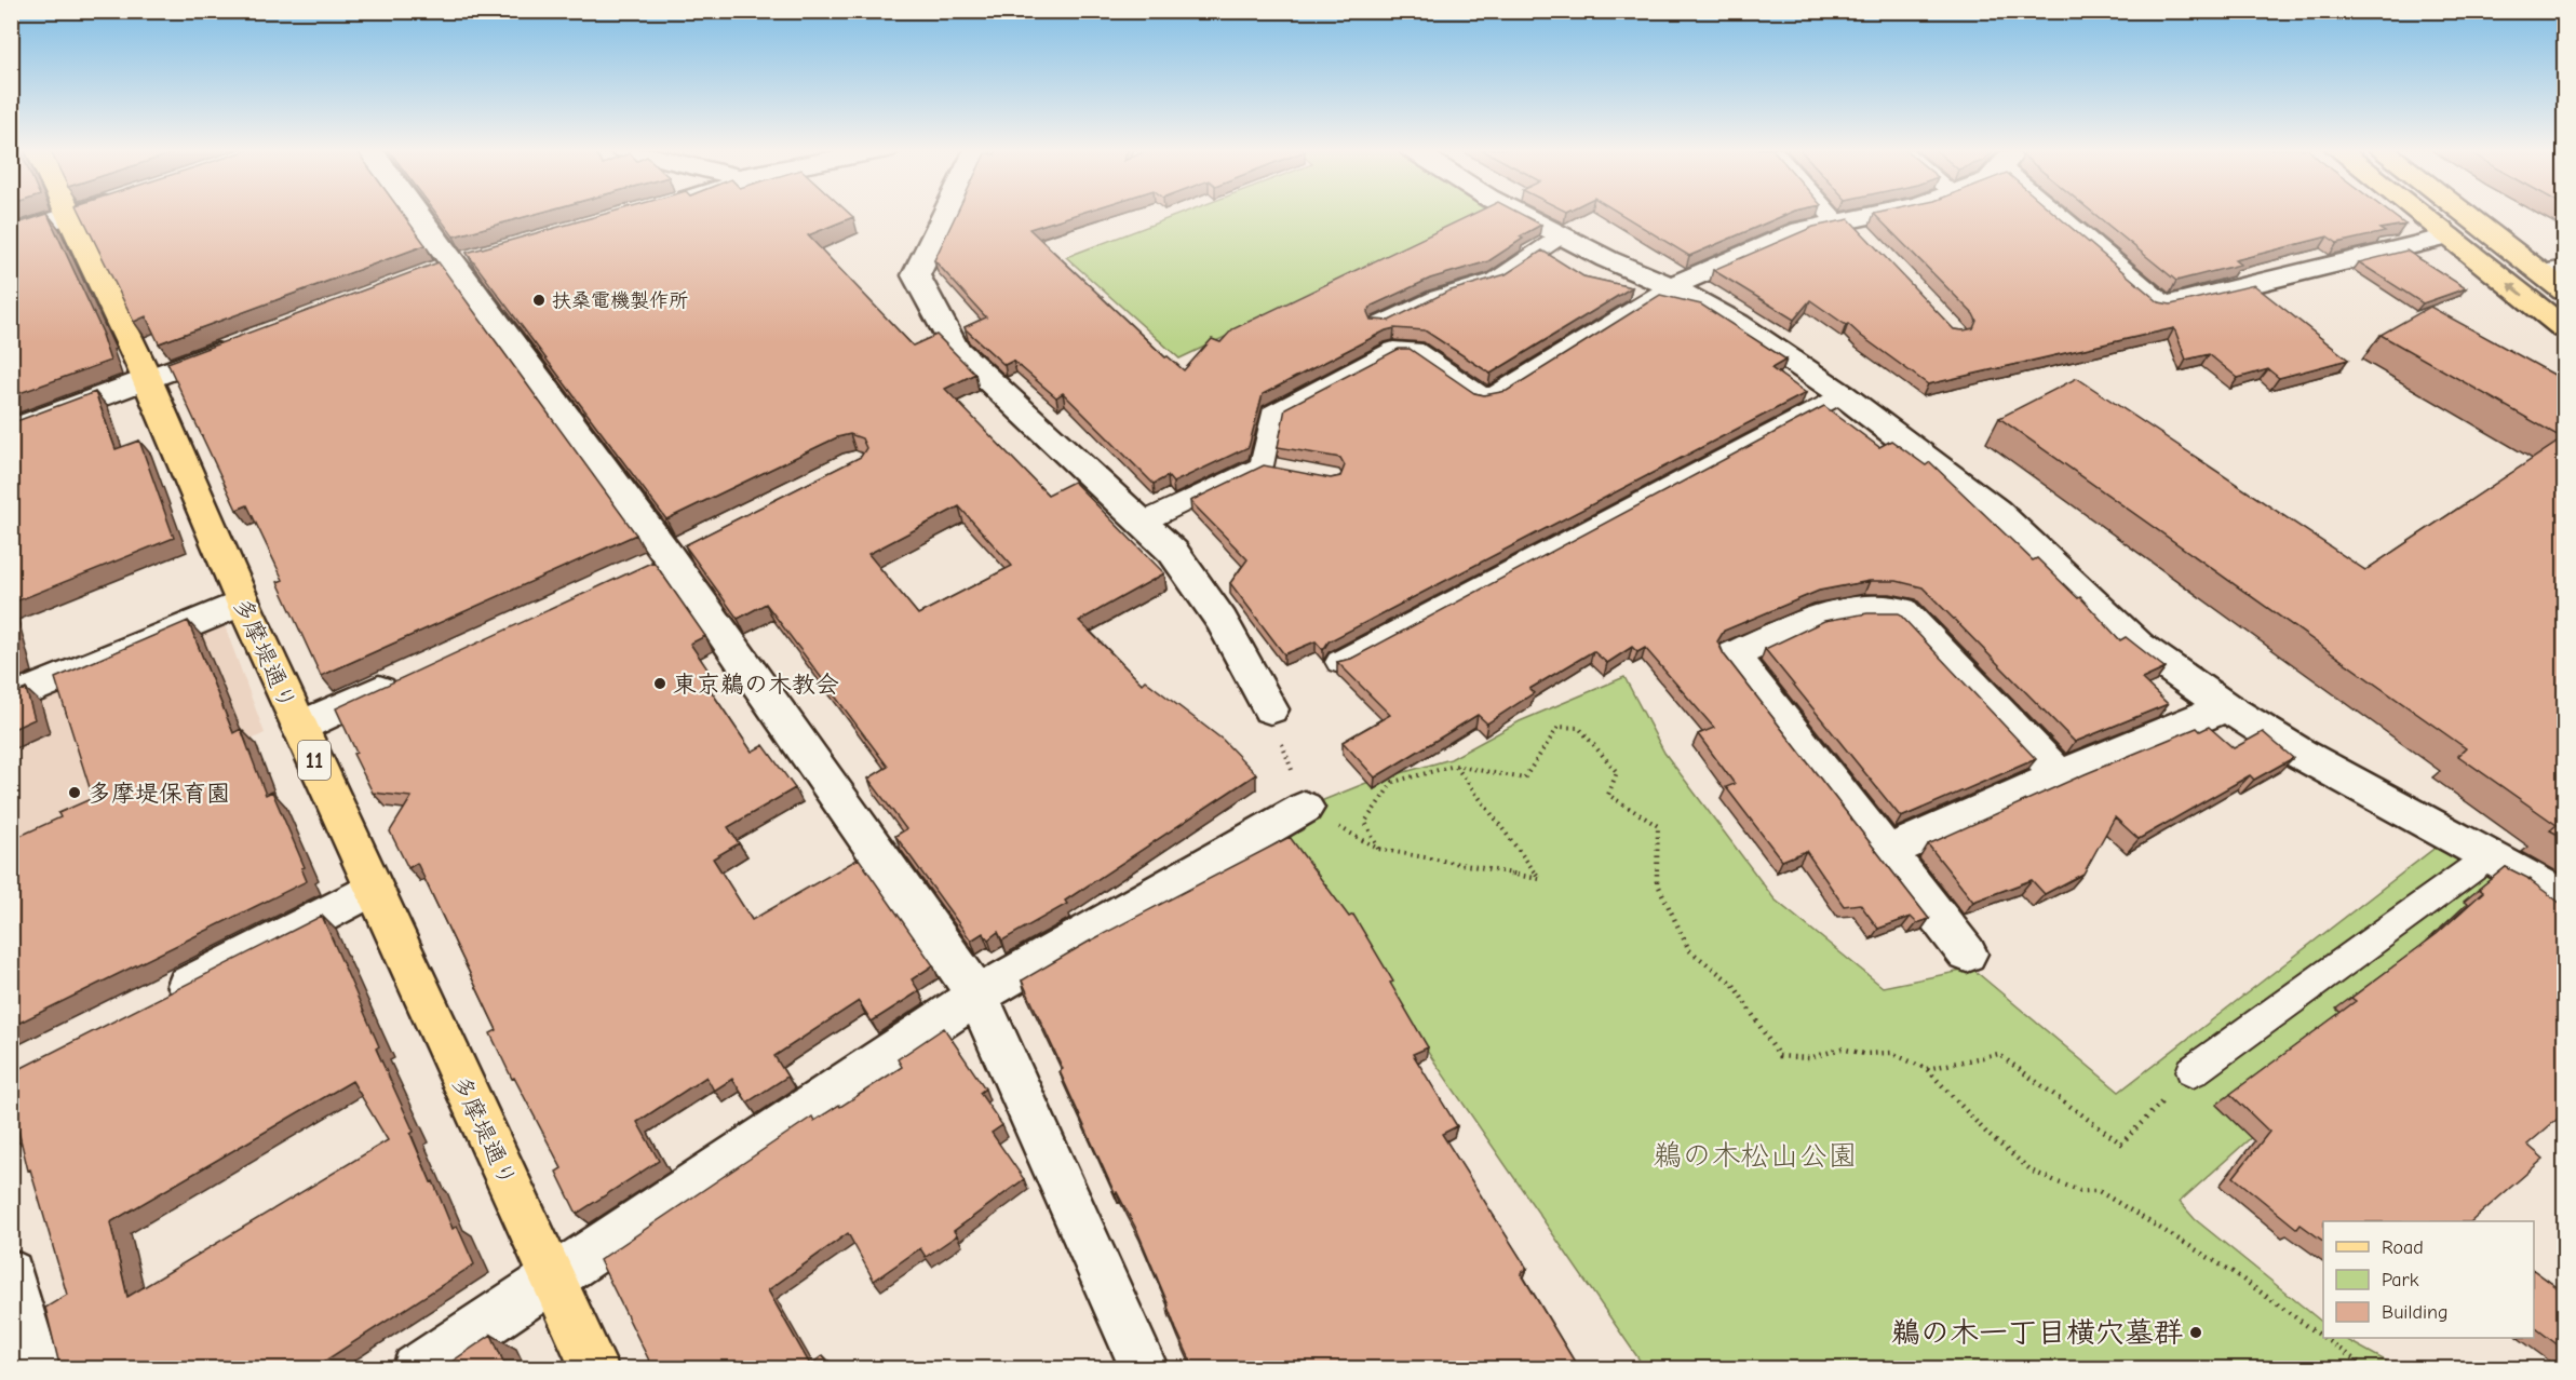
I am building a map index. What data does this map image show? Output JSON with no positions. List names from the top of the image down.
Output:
{
  "streets": {
    "main road": ["多摩堤通り", "11"]
  },
  "parks": ["鵜の木松山公園"],
  "places": [
    "扶桑電機製作所",
    "東京鵜の木教会",
    "多摩堤保育園",
    "鵜の木一丁目横穴墓群"
  ],
  "legend": ["Road", "Park", "Building"]
}
